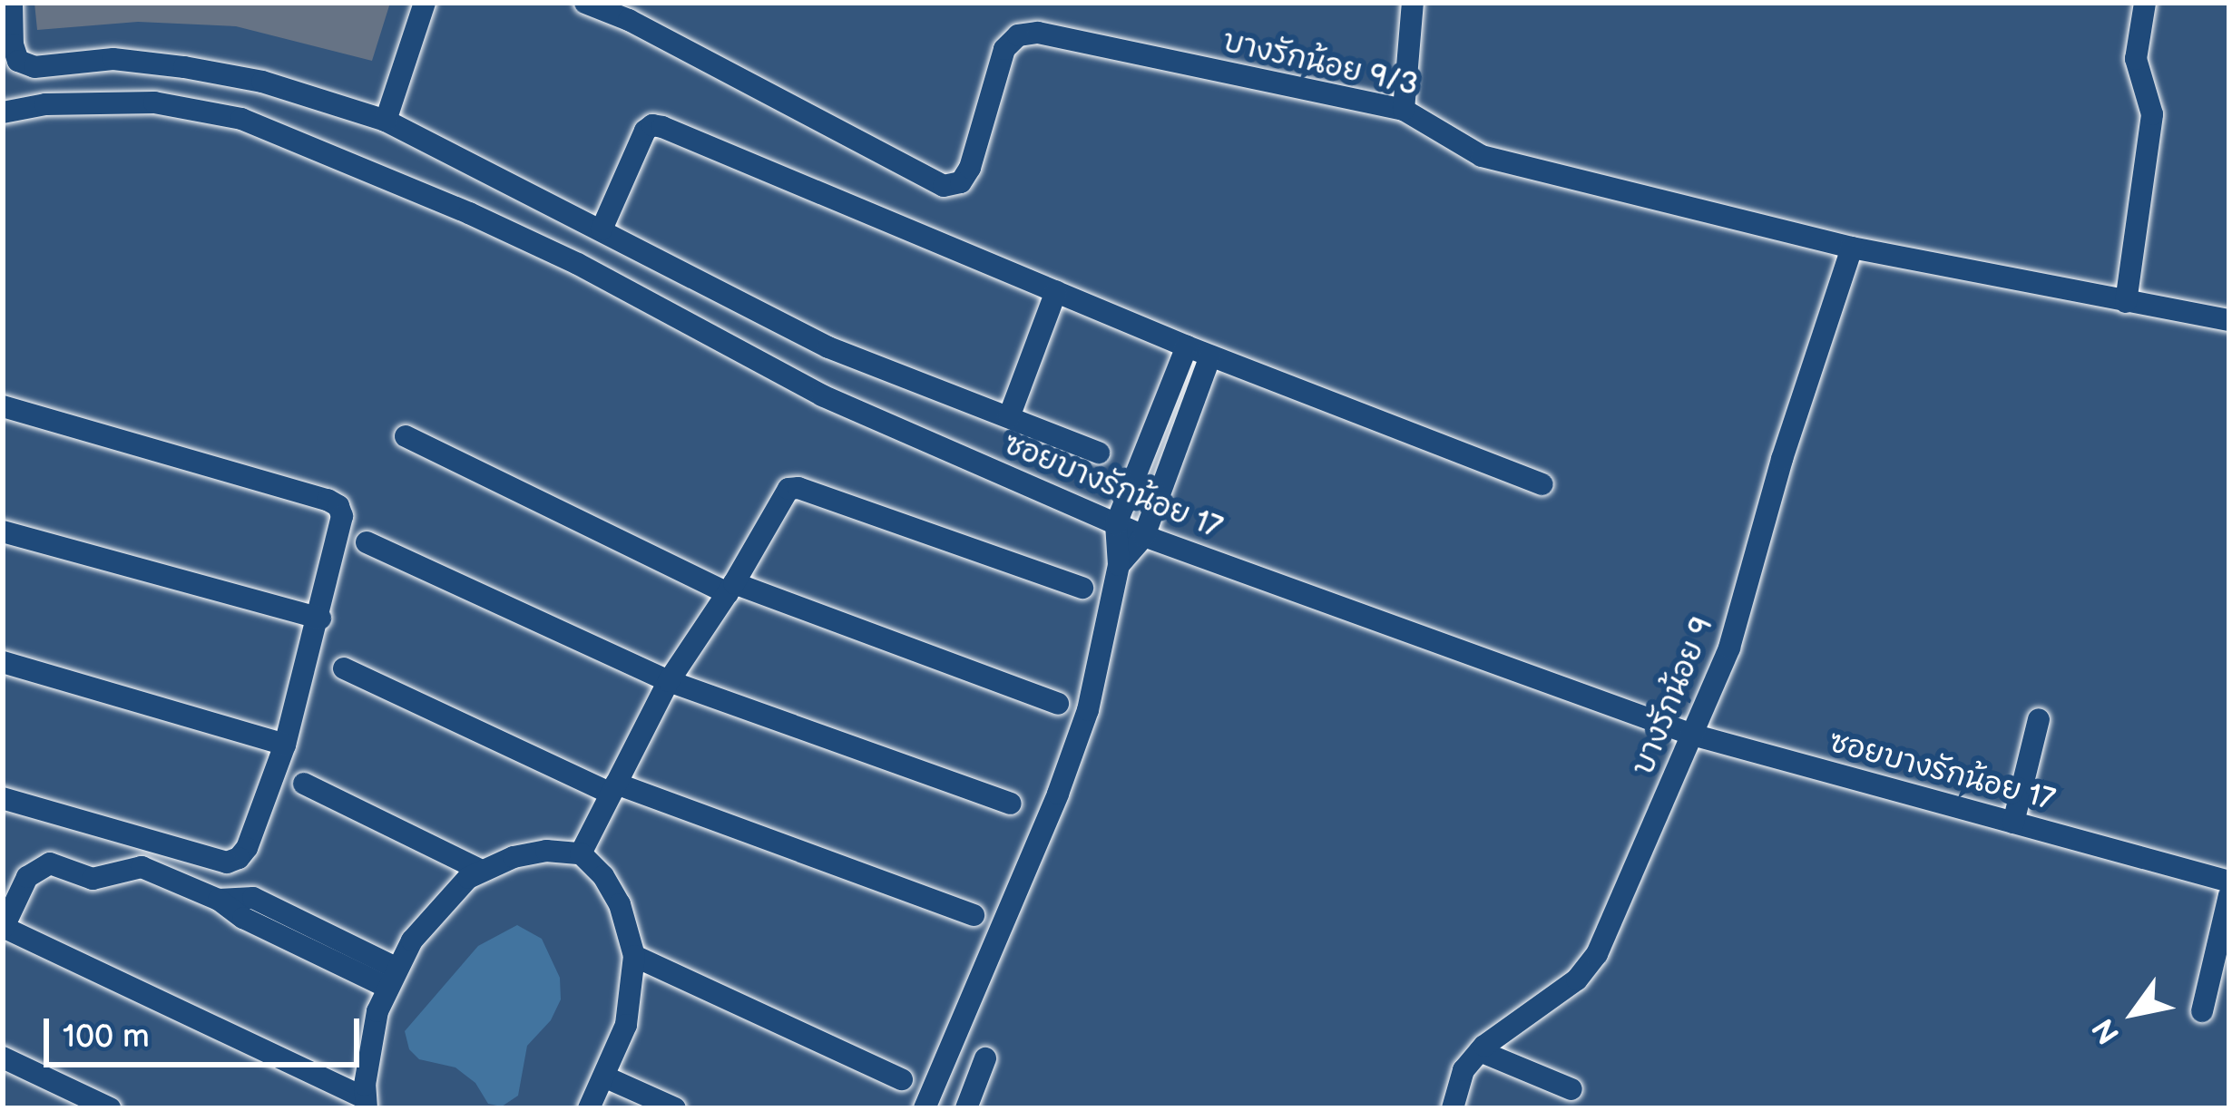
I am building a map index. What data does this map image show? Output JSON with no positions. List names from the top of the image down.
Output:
{
  "streets": {
    "street": ["บางรักน้อย 9/3", "ซอยบางรักน้อย 17", "บางรักน้อย 9"]
  },
  "crossings": [
    ["บางรักน้อย 9/3", "บางรักน้อย 9"],
    ["ซอยบางรักน้อย 17", "บางรักน้อย 9"]
  ],
  "scale_bar": "100 m",
  "north": "bottom left"
}
